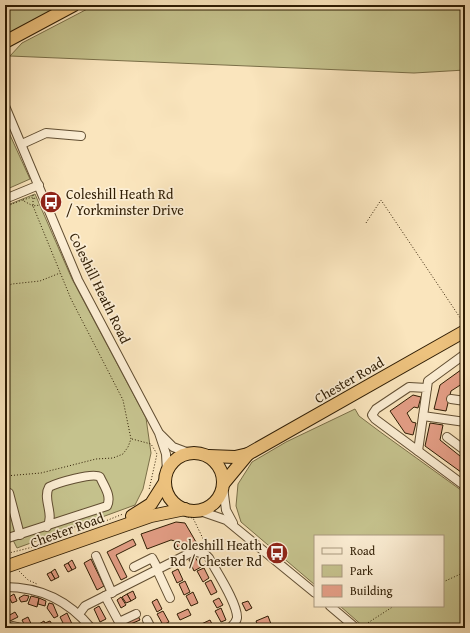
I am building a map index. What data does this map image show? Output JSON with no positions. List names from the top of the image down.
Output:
{
  "streets": {
    "highway": ["Chester Road"],
    "street": ["Coleshill Heath Road"]
  },
  "crossings": [
    ["Coleshill Heath Road", "Chester Road"]
  ],
  "places": {
    "bus stop": ["Coleshill Heath Rd / Yorkminster Drive", "Coleshill Heath Rd / Chester Rd"]
  },
  "legend": ["Road", "Park", "Building"]
}
